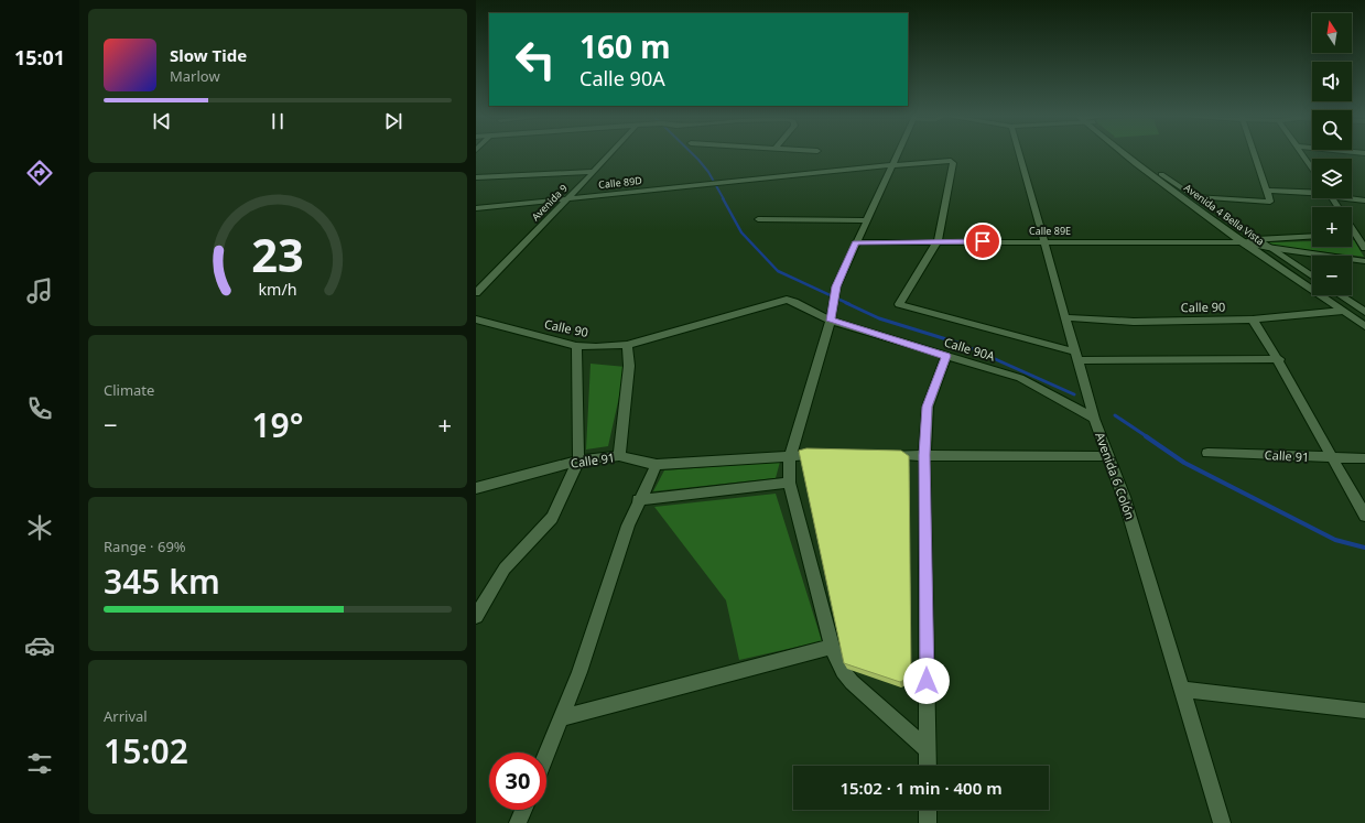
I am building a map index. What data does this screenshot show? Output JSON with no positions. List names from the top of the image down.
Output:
{
  "streets": {
    "street": [
      "Calle 89D",
      "Avenida 9",
      "Avenida 4 Bella Vista",
      "Calle 89E",
      "Calle 90",
      "Calle 90A",
      "Calle 91",
      "Avenida 6 Colón"
    ]
  },
  "crossings": [
    ["Calle 89D", "Avenida 9"],
    ["Calle 89D", "Calle 89E"],
    ["Avenida 4 Bella Vista", "Calle 89E"],
    ["Avenida 4 Bella Vista", "Calle 90"],
    ["Calle 89E", "Avenida 6 Colón"],
    ["Calle 90", "Calle 90A"],
    ["Calle 90", "Avenida 6 Colón"],
    ["Calle 90A", "Avenida 6 Colón"]
  ],
  "north": "top",
  "page": {
    "tabs": "15:01",
    "map_buttons": ["+", "−"],
    "turn": ["160 m", "Calle 90A"],
    "song": ["Slow Tide", "Marlow"],
    "tile": [
      "Climate",
      ["Range · 69%", "345 km"],
      ["Arrival", "15:02"]
    ],
    "heat": ["−", "19°", "+"],
    "limit": "30",
    "trip": "15:02 · 1 min · 400 m",
    "gauge": ["23", "km/h"]
  }
}
